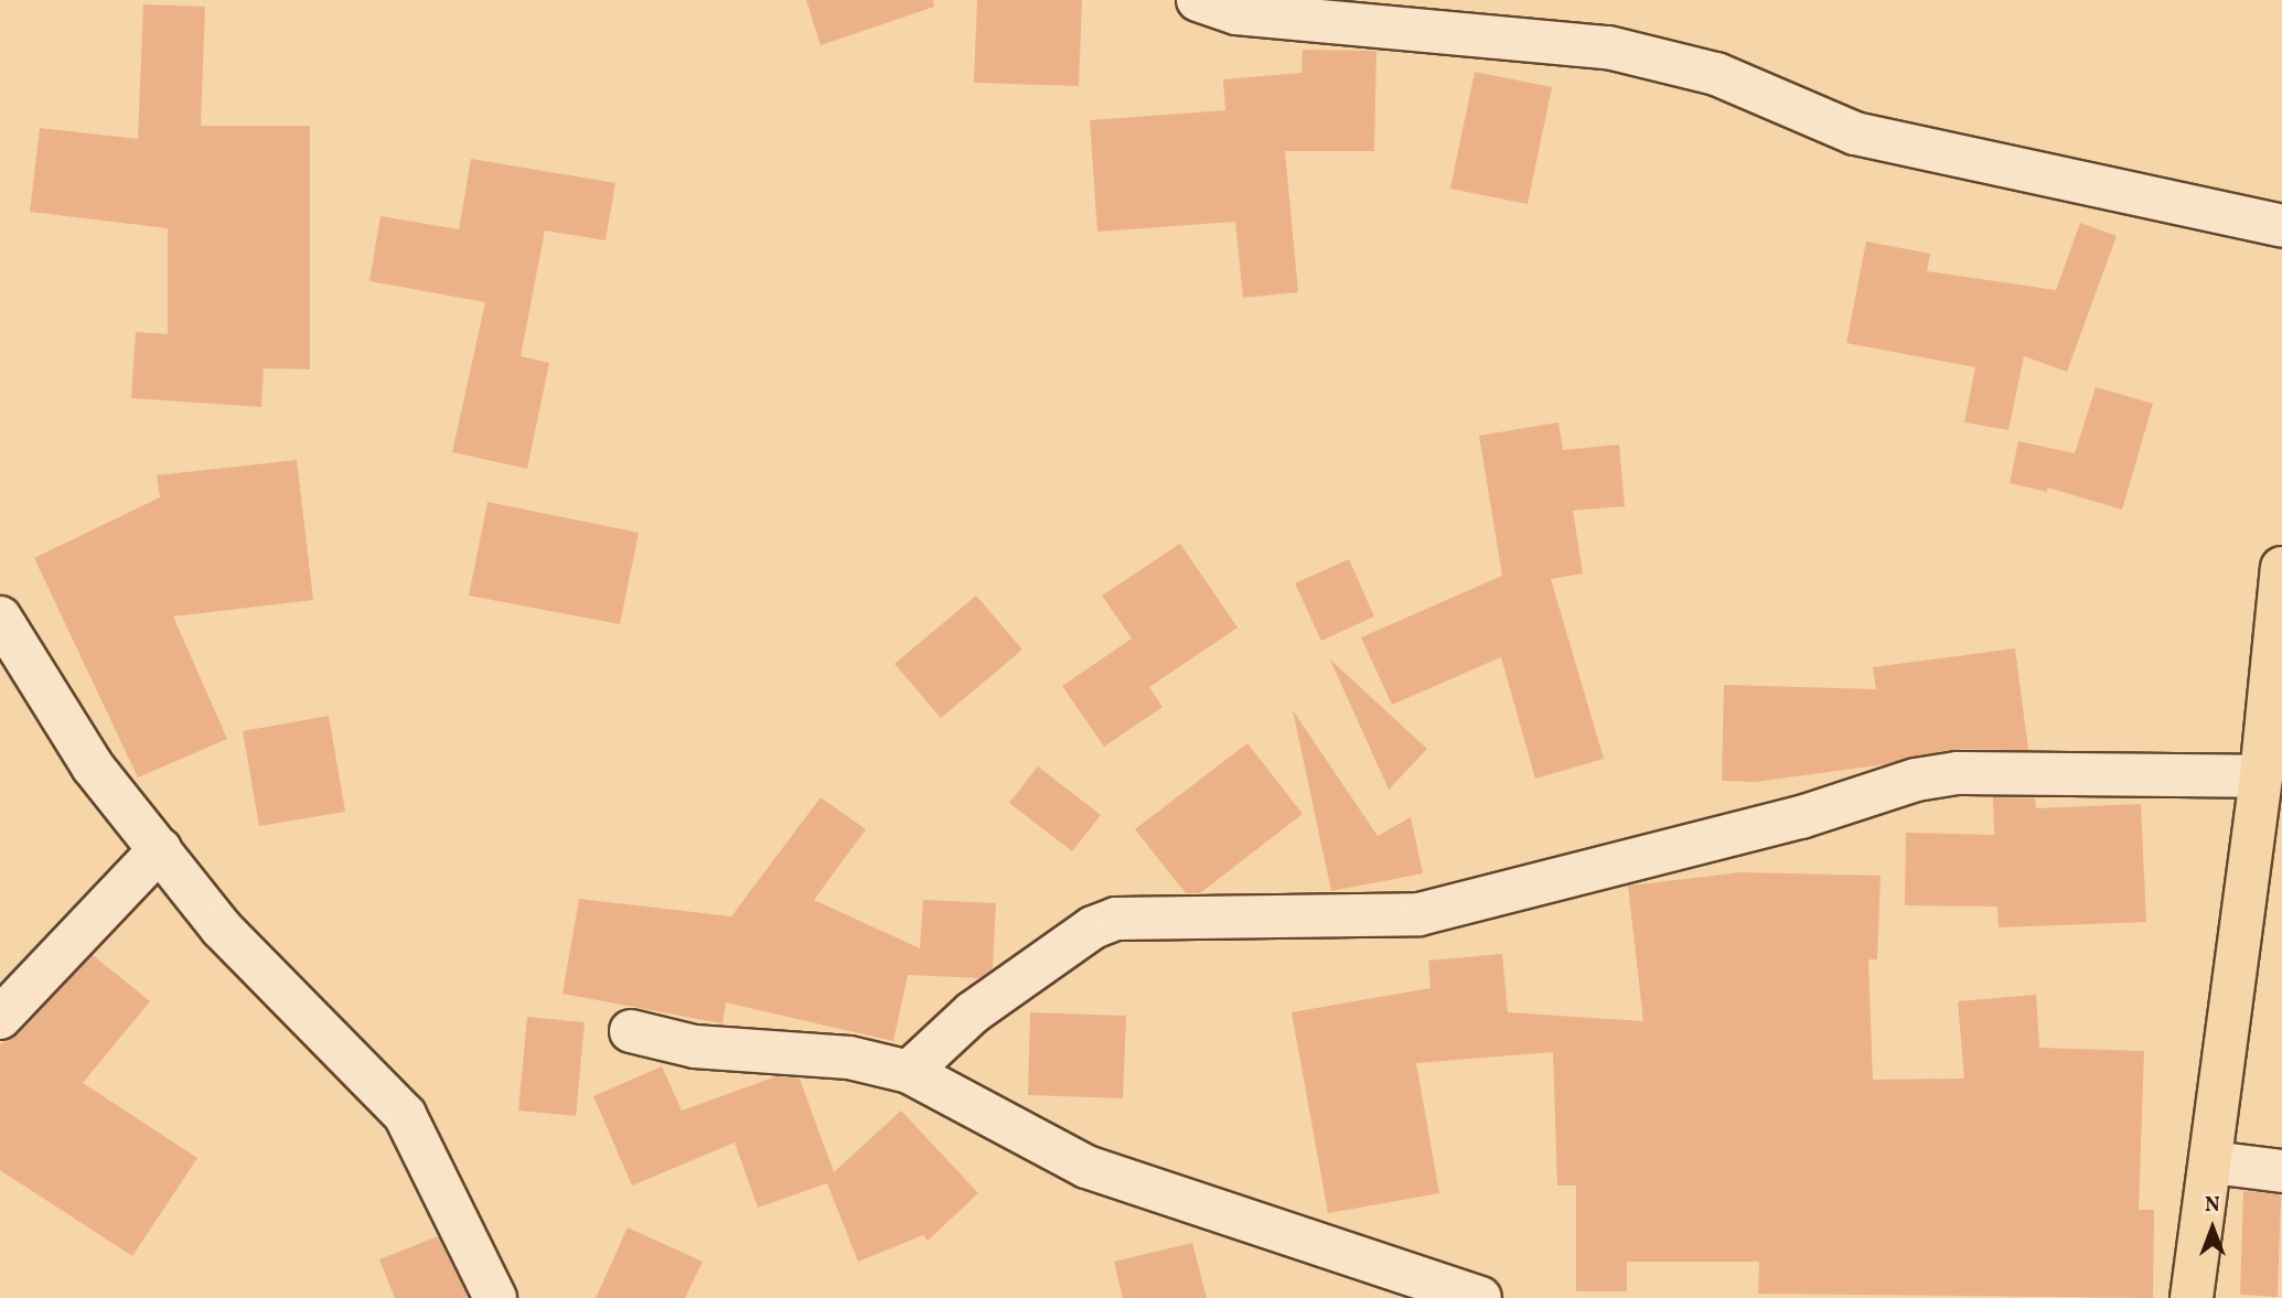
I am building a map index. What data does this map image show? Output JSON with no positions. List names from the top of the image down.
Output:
{
  "north": "top"
}
